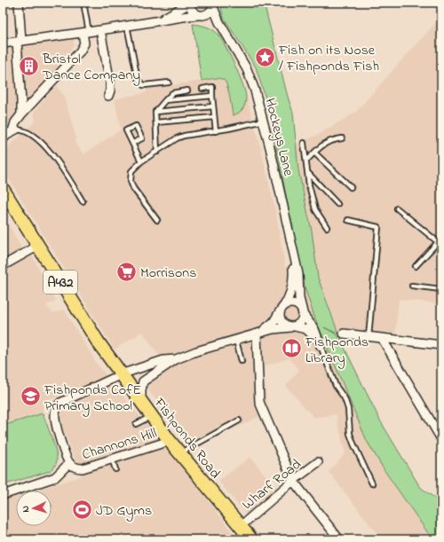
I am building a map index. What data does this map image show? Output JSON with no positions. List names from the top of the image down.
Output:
{
  "streets": {
    "main road": ["A432", "Fishponds Road"],
    "street": ["Hockeys Lane", "Channons Hill", "Wharf Road"]
  },
  "crossings": [
    ["Hockeys Lane", "Fishponds Road"],
    ["Hockeys Lane", "Channons Hill"],
    ["Fishponds Road", "Channons Hill"],
    ["Fishponds Road", "Wharf Road"]
  ],
  "places": {
    "place": ["Fish on its Nose / Fishponds Fish"],
    "building": ["Bristol Dance Company"],
    "supermarket": ["Morrisons"],
    "library": ["Fishponds Library"],
    "school or university": ["Fishponds CofE Primary School"],
    "sports": ["JD Gyms"]
  },
  "north": "left"
}
